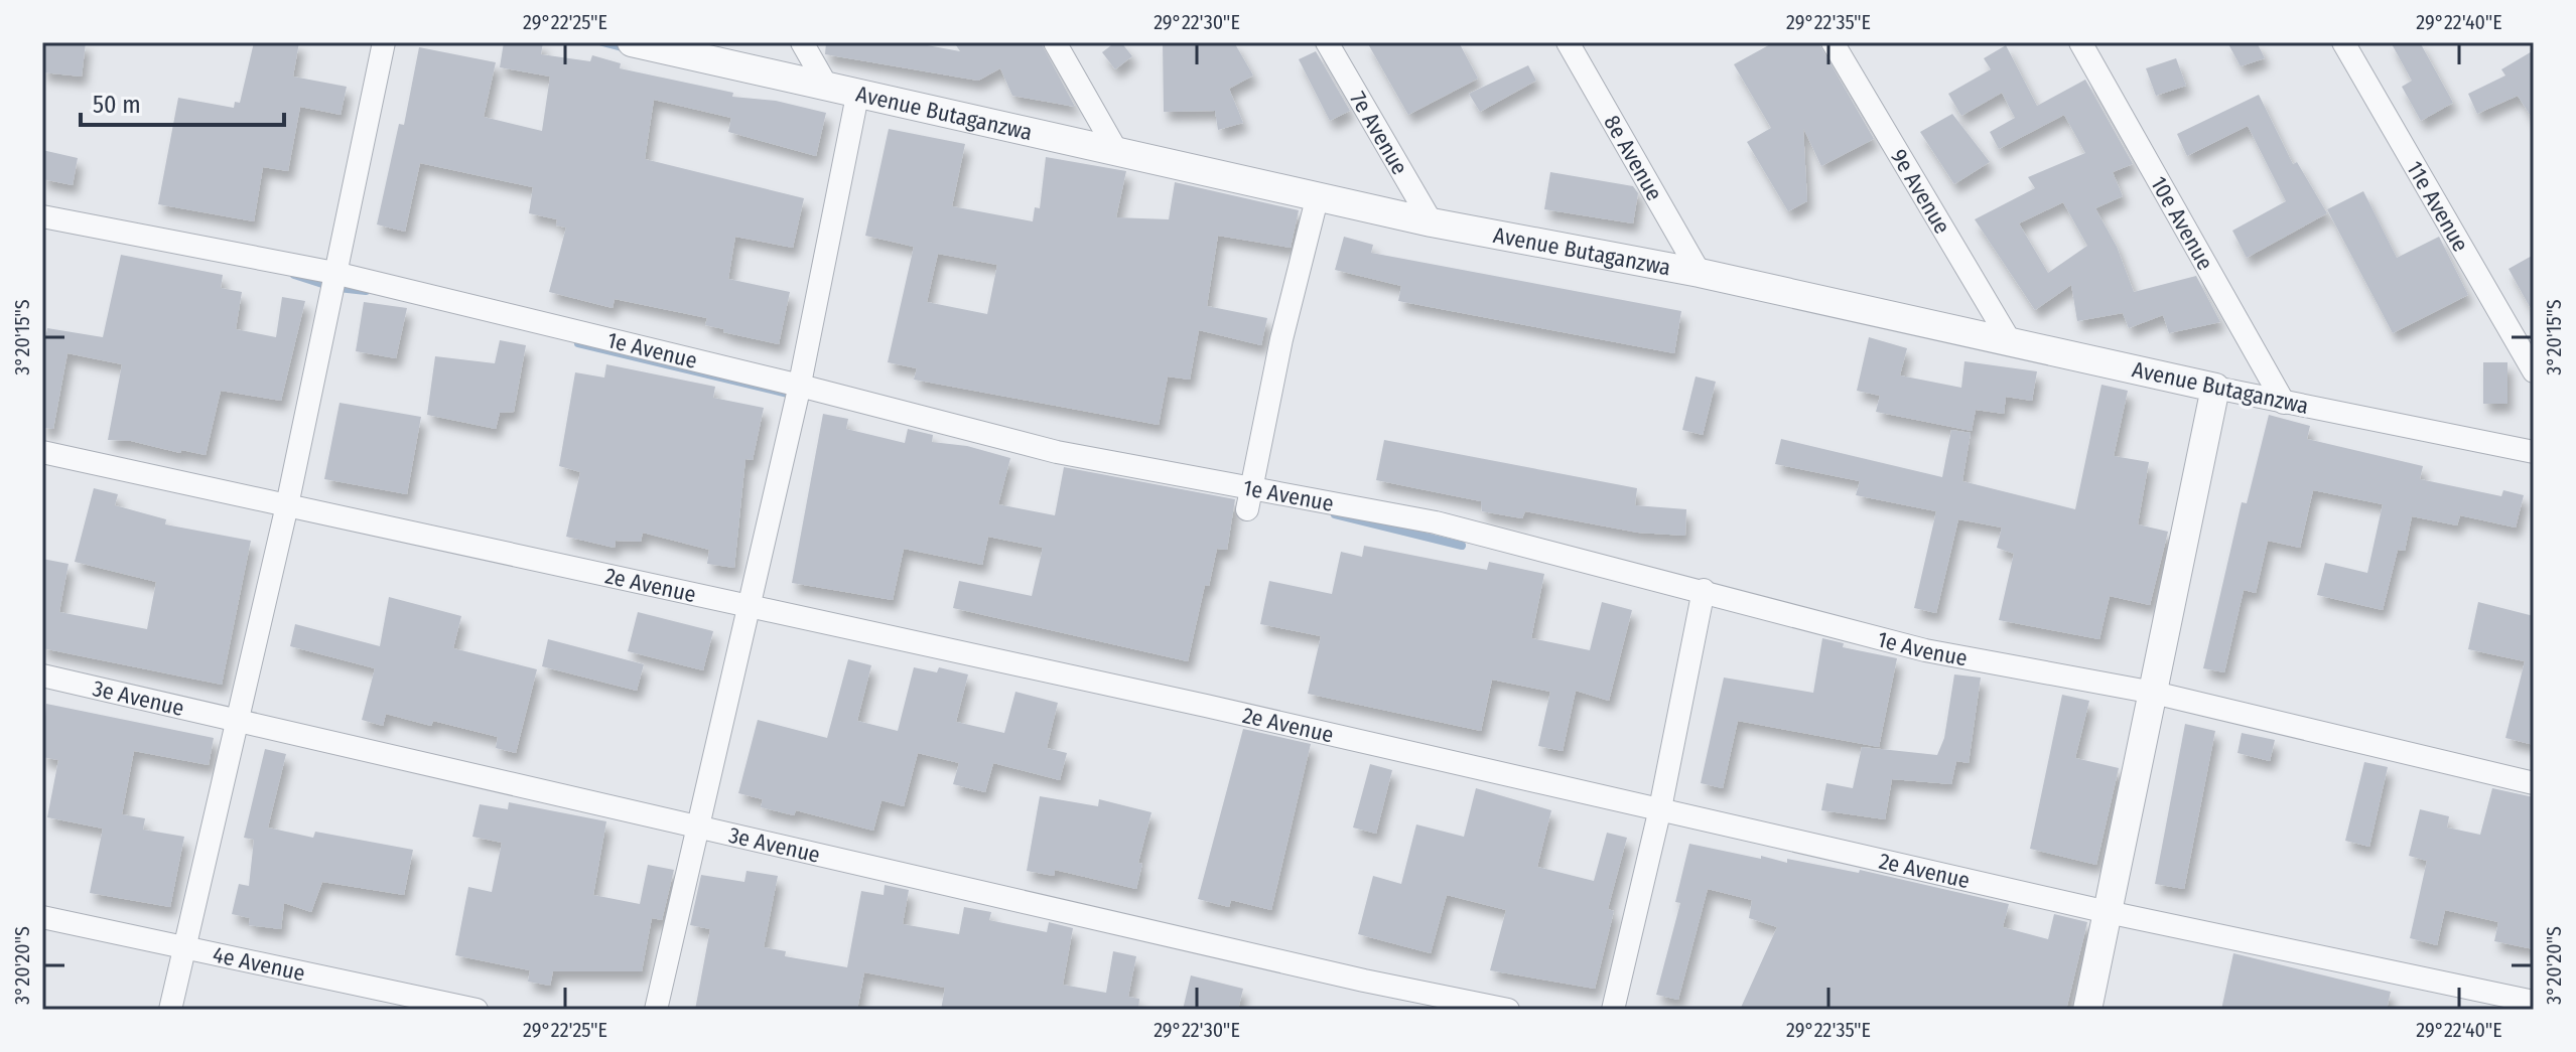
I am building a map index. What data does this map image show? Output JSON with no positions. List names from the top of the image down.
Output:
{
  "streets": {
    "street": [
      "Avenue Butaganzwa",
      "7e Avenue",
      "8e Avenue",
      "9e Avenue",
      "11e Avenue",
      "10e Avenue",
      "1e Avenue",
      "2e Avenue",
      "3e Avenue",
      "4e Avenue"
    ]
  },
  "crossings": [
    ["Avenue Butaganzwa", "7e Avenue"],
    ["Avenue Butaganzwa", "8e Avenue"],
    ["Avenue Butaganzwa", "9e Avenue"],
    ["Avenue Butaganzwa", "10e Avenue"]
  ],
  "scale_bar": "50 m",
  "coordinates": [
    "29°22'25\"E",
    "29°22'30\"E",
    "29°22'35\"E",
    "29°22'40\"E",
    "3°20'15\"S",
    "3°20'20\"S"
  ]
}
